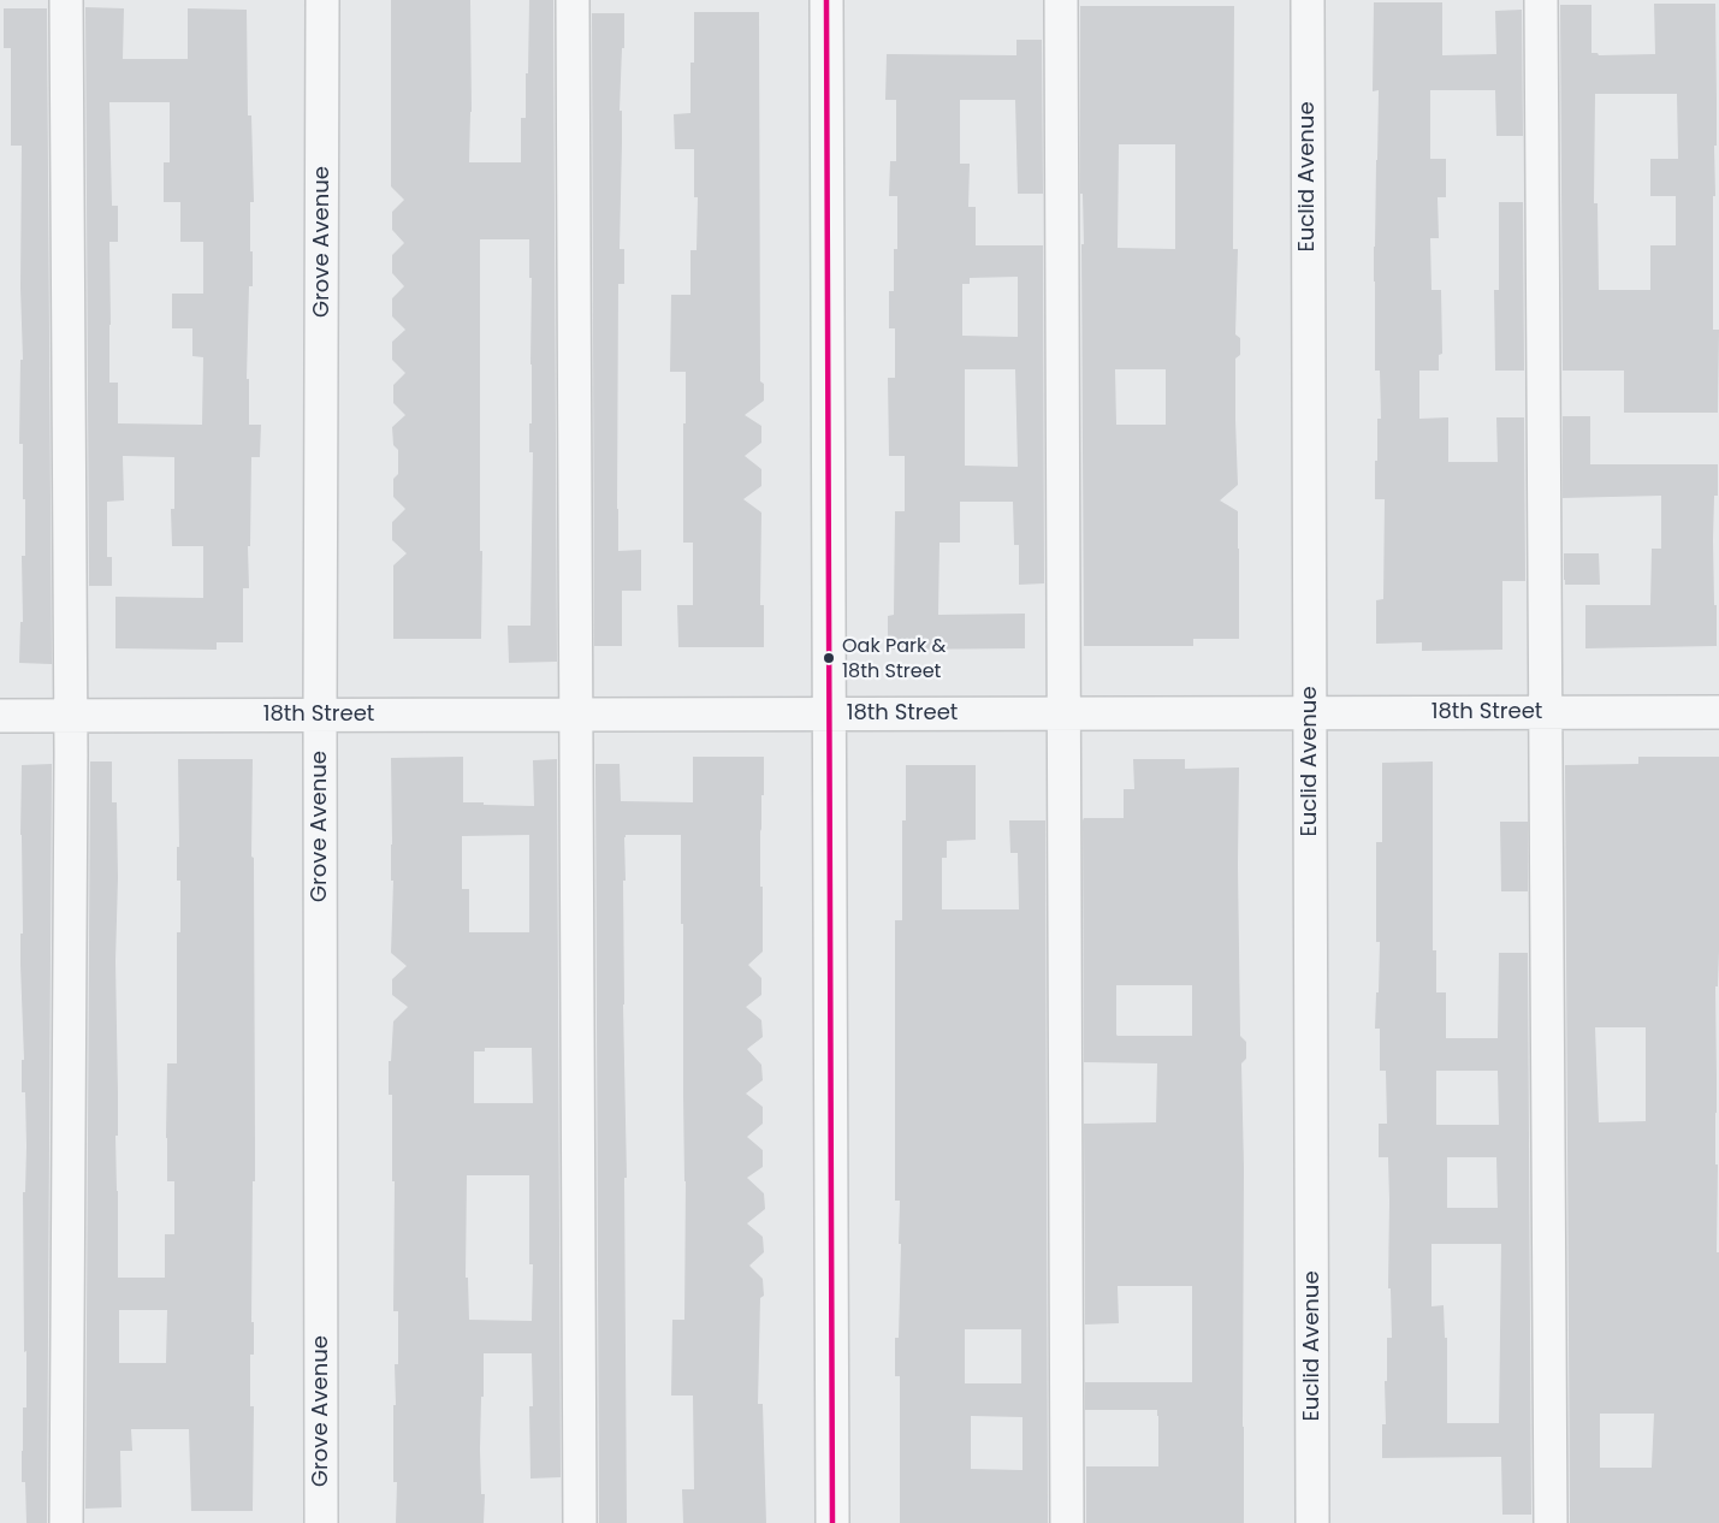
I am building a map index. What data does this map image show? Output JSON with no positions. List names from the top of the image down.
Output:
{
  "streets": {
    "street": ["Euclid Avenue", "Grove Avenue", "18th Street"]
  },
  "crossings": [
    ["Euclid Avenue", "18th Street"],
    ["Grove Avenue", "18th Street"]
  ],
  "places": ["Oak Park & 18th Street"]
}
